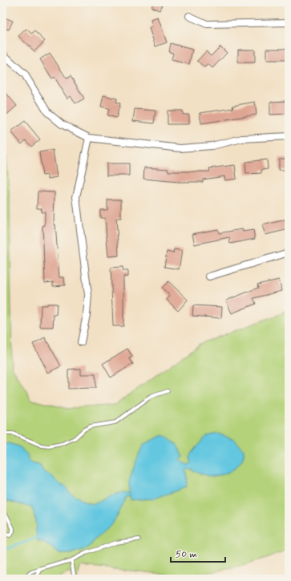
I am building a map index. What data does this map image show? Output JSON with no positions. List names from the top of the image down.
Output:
{
  "scale_bar": "50 m"
}
